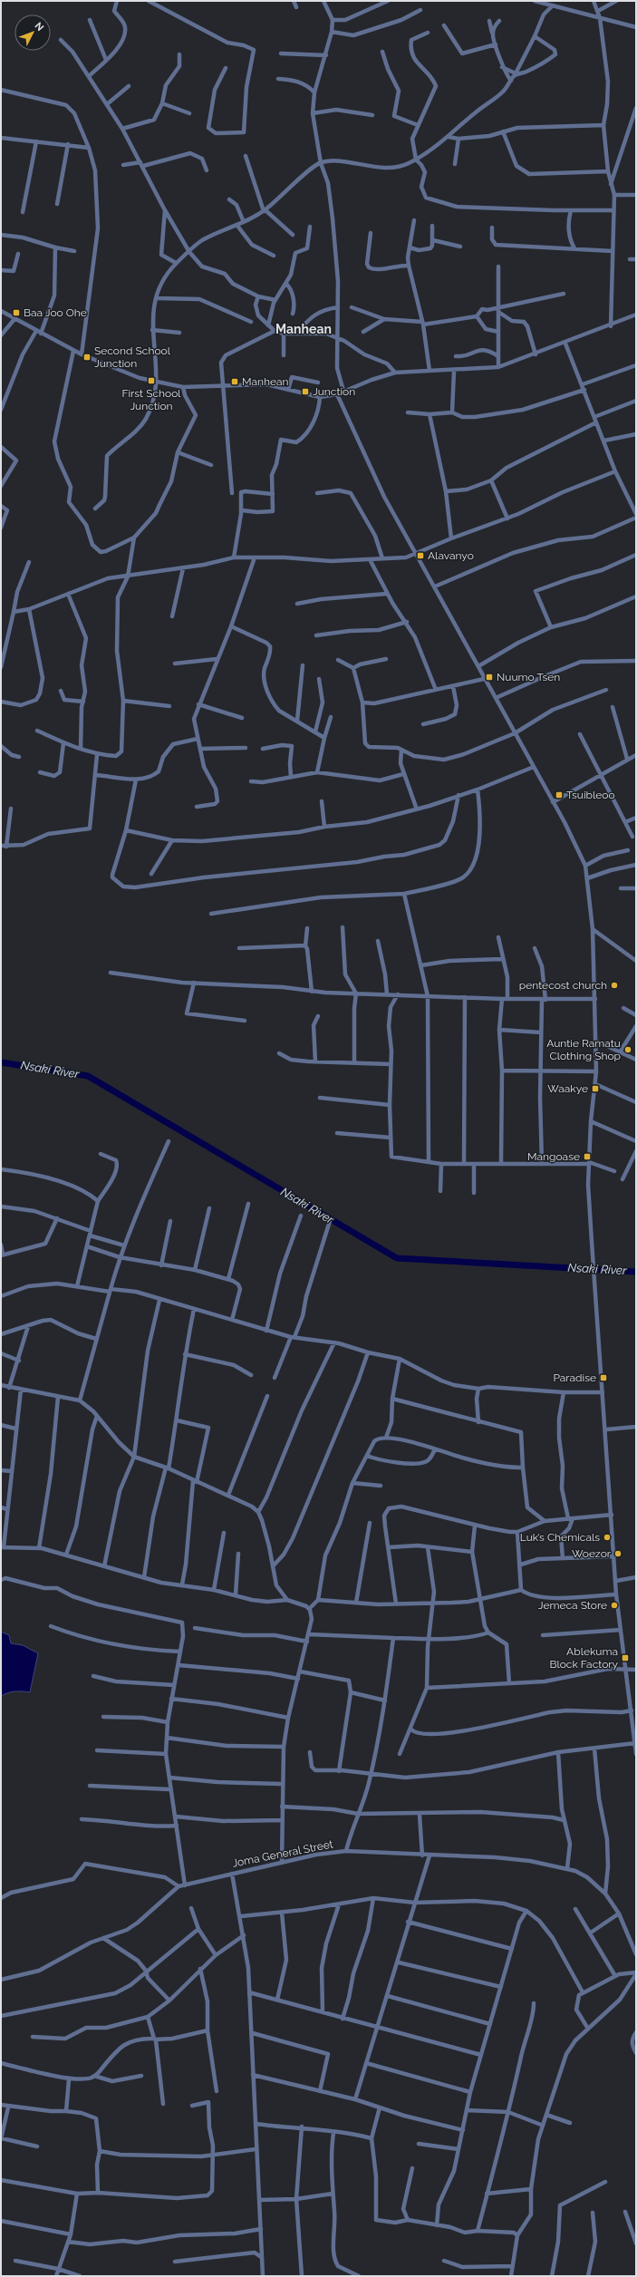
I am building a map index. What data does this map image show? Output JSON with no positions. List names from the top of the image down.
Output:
{
  "streets": {
    "street": ["Joma General Street"]
  },
  "districts": ["Manhean"],
  "water": ["Nsaki River"],
  "places": {
    "transit": [
      "Baa Joo Ohe",
      "Second School Junction",
      "First School Junction",
      "Manhean",
      "Junction",
      "Alavanyo",
      "Nuumo Tsen",
      "Tsuibleoo",
      "Waakye",
      "Mangoase",
      "Paradise",
      "Ablekuma Block Factory"
    ],
    "other": [
      "pentecost church",
      "Auntie Ramatu Clothing Shop",
      "Luk’s Chemicals",
      "Woezor",
      "Jemeca Store"
    ]
  },
  "north": "top right"
}
